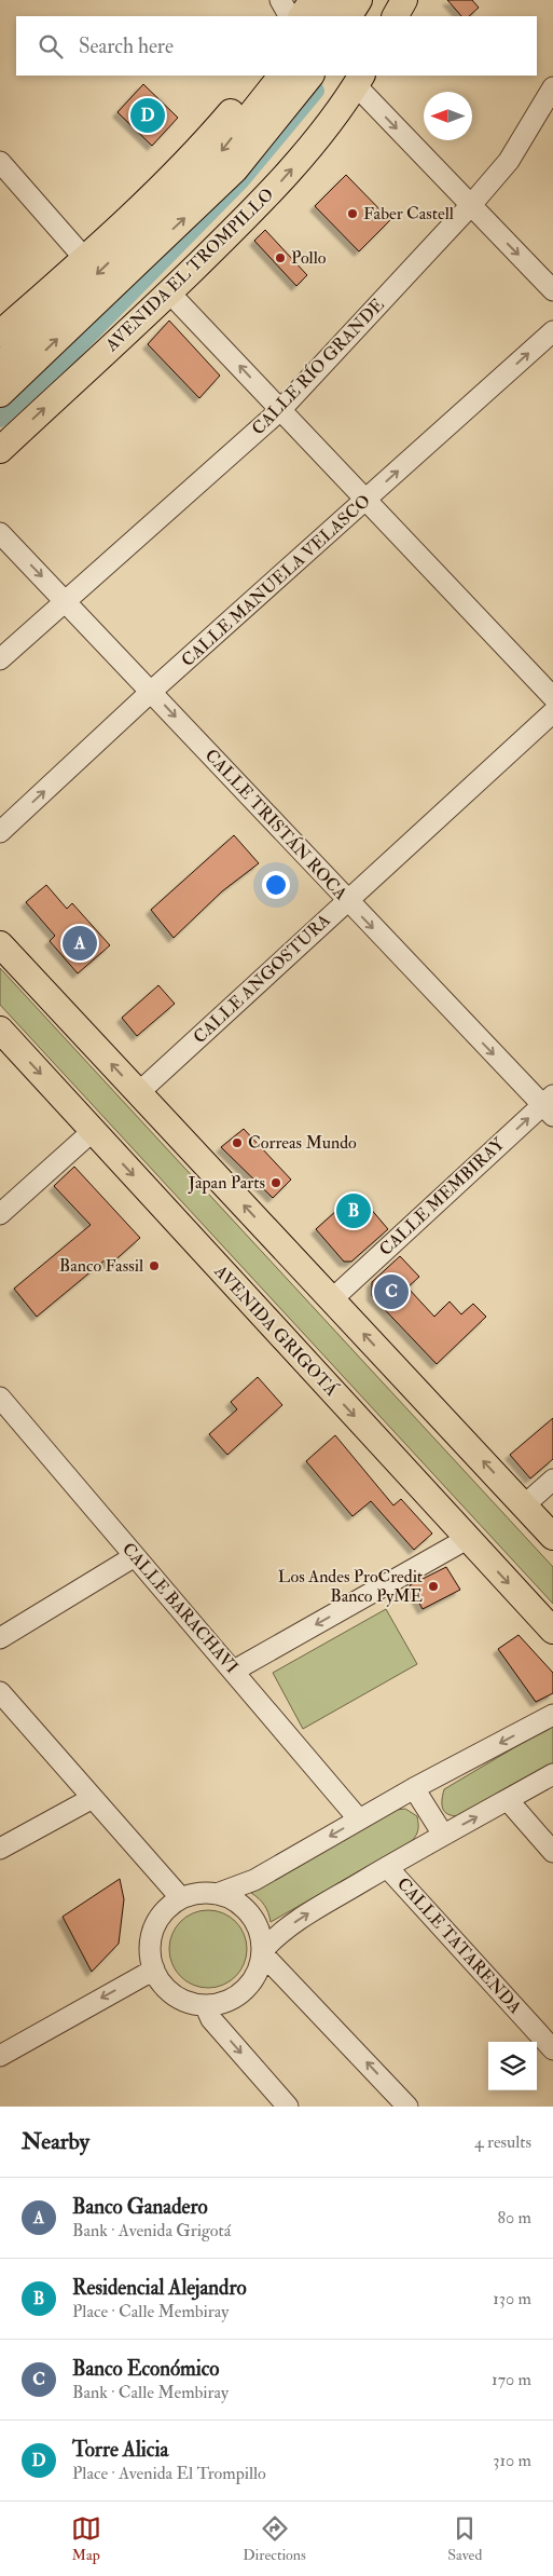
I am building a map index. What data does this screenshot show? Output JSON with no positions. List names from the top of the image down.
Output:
{
  "streets": {
    "main road": ["AVENIDA EL TROMPILLO", "AVENIDA GRIGOTÁ"],
    "street": [
      "CALLE RÍO GRANDE",
      "CALLE MANUELA VELASCO",
      "CALLE TRISTÁN ROCA",
      "CALLE ANGOSTURA",
      "CALLE MEMBIRAY",
      "CALLE BARACHAVI",
      "CALLE TATARENDA"
    ]
  },
  "crossings": [
    ["CALLE RÍO GRANDE", "CALLE TRISTÁN ROCA"],
    ["CALLE MANUELA VELASCO", "CALLE TRISTÁN ROCA"],
    ["CALLE TRISTÁN ROCA", "CALLE ANGOSTURA"],
    ["CALLE TRISTÁN ROCA", "CALLE MEMBIRAY"]
  ],
  "one_way": ["CALLE MANUELA VELASCO", "CALLE TRISTÁN ROCA", "CALLE MEMBIRAY"],
  "places": [
    "Faber Castell",
    "Pollo",
    "Correas Mundo",
    "Japan Parts",
    "Banco Fassil",
    "Los Andes ProCredit Banco PyME"
  ],
  "north": "left",
  "page": {
    "search": "Search here",
    "pins": [
      "D",
      "A",
      "B",
      "C"
    ],
    "heading": ["Nearby", "4 results"],
    "list": [
      {
        "mark": "A",
        "name": "Banco Ganadero",
        "note": "Bank · Avenida Grigotá",
        "value": "80 m"
      },
      {
        "mark": "B",
        "name": "Residencial Alejandro",
        "note": "Place · Calle Membiray",
        "value": "130 m"
      },
      {
        "mark": "C",
        "name": "Banco Económico",
        "note": "Bank · Calle Membiray",
        "value": "170 m"
      },
      {
        "mark": "D",
        "name": "Torre Alicia",
        "note": "Place · Avenida El Trompillo",
        "value": "310 m"
      }
    ],
    "nav": ["Map", "Directions", "Saved"]
  }
}
